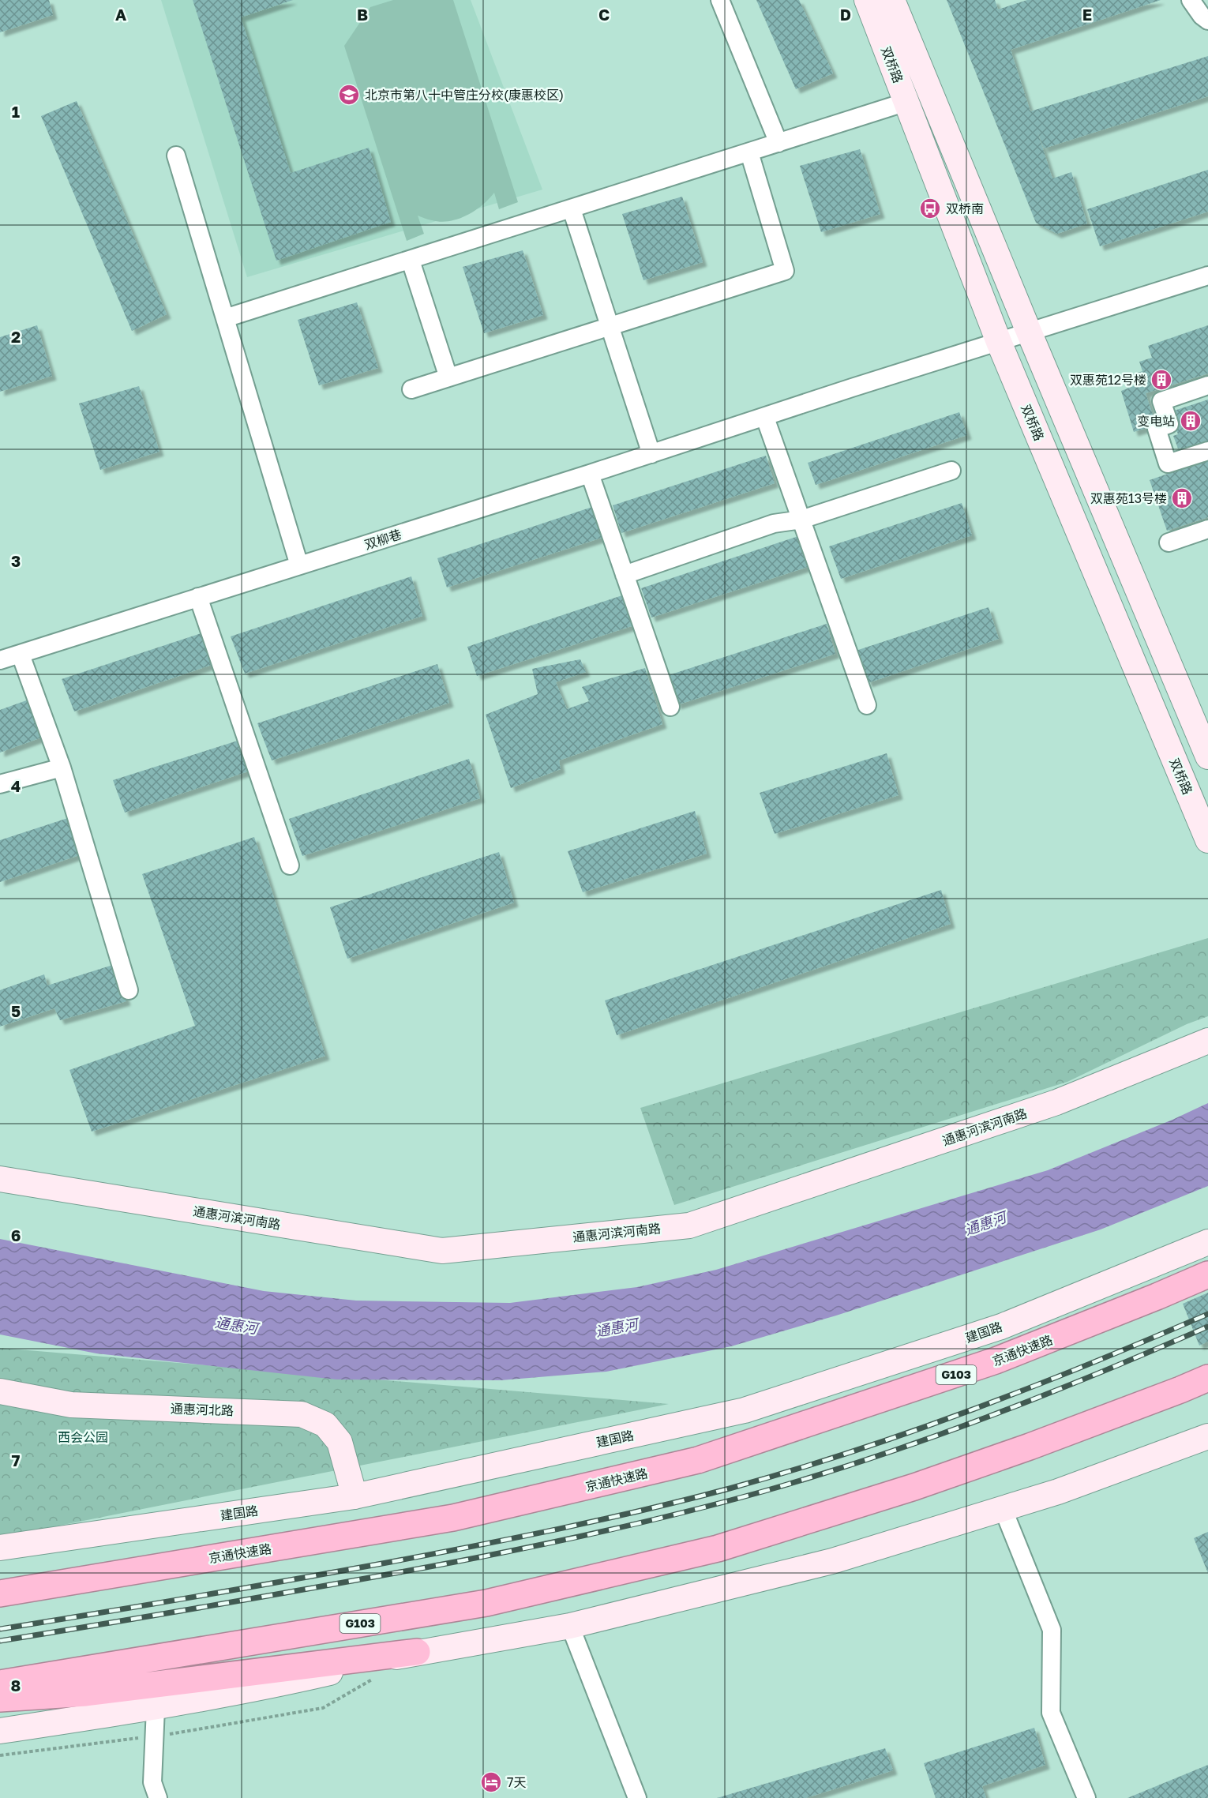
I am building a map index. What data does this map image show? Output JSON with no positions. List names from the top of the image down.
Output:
{
  "streets": {
    "highway": ["京通快速路", "G103"],
    "main road": [
      "双桥路",
      "通惠河滨河南路",
      "建国路",
      "通惠河北路"
    ],
    "street": ["双柳巷"]
  },
  "crossings": [
    ["双桥路", "双柳巷"],
    ["建国路", "通惠河北路"]
  ],
  "water": ["通惠河"],
  "parks": ["西会公园"],
  "places": {
    "school or university": ["北京市第八十中管庄分校(康惠校区)"],
    "bus stop": ["双桥南"],
    "building": ["双惠苑12号楼", "变电站", "双惠苑13号楼"],
    "hotel": ["7天"]
  },
  "grid": {
    "columns": [
      "A",
      "B",
      "C",
      "D",
      "E"
    ],
    "rows": [
      "1",
      "2",
      "3",
      "4",
      "5",
      "6",
      "7",
      "8"
    ]
  }
}
